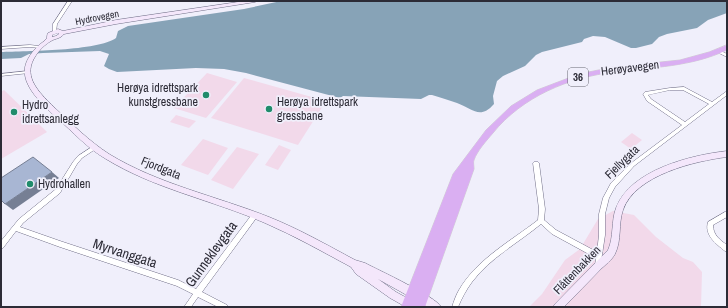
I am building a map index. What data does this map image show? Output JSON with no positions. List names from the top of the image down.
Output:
{
  "streets": {
    "highway": ["Herøyavegen", "36"],
    "street": [
      "Hydrovegen",
      "Fjellygata",
      "Fjordgata",
      "Myrvanggata",
      "Gunneklevgata",
      "Flåttenbakken"
    ]
  },
  "crossings": [
    ["Herøyavegen", "Fjordgata"],
    ["Fjellygata", "Flåttenbakken"],
    ["Fjordgata", "Gunneklevgata"],
    ["Myrvanggata", "Gunneklevgata"]
  ],
  "places": [
    "Herøya idrettspark kunstgressbane",
    "Herøya idrettspark gressbane",
    "Hydro idrettsanlegg",
    "Hydrohallen"
  ]
}
